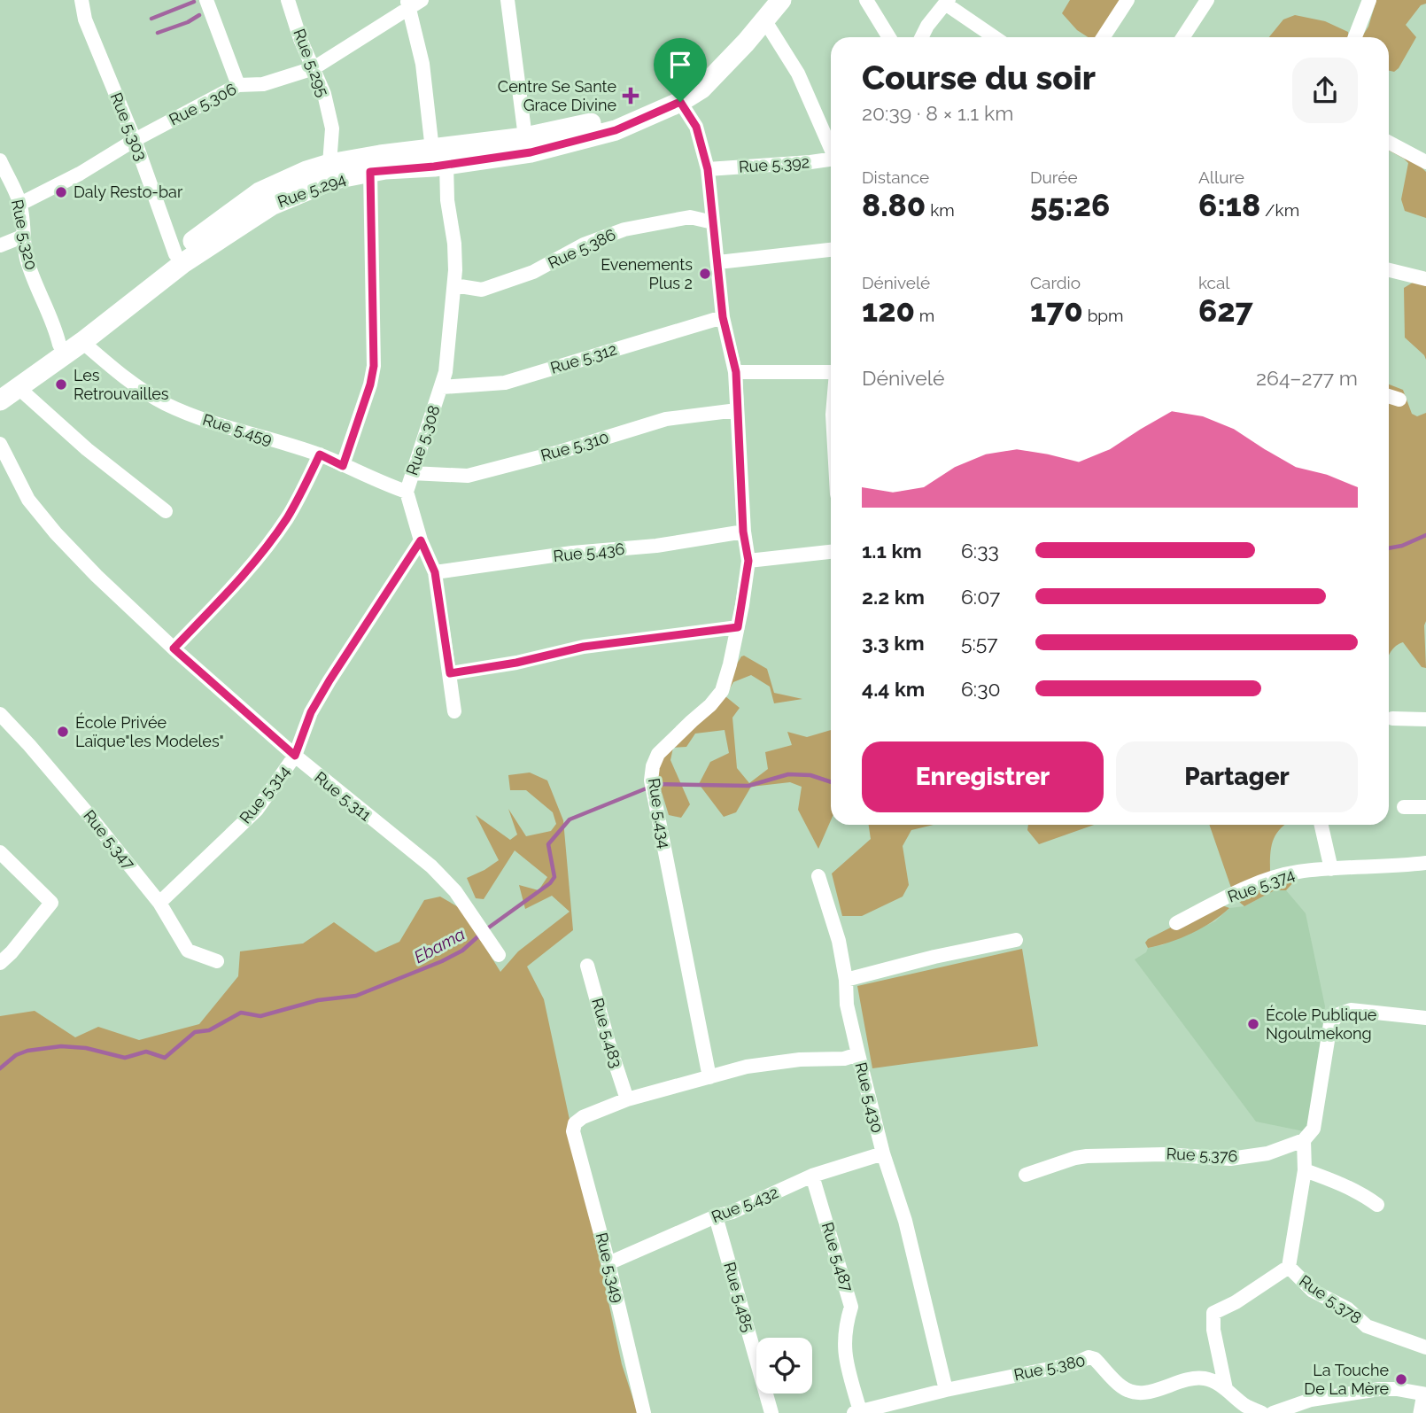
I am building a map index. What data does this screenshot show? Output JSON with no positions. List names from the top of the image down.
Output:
{
  "streets": {
    "main road": ["Rue 5.294"],
    "street": [
      "Rue 5.295",
      "Rue 5.306",
      "Rue 5.303",
      "Rue 5.392",
      "Rue 5.320",
      "Rue 5.386",
      "Rue 5.312",
      "Rue 5.459",
      "Rue 5.308",
      "Rue 5.310",
      "Rue 5.436",
      "Rue 5.314",
      "Rue 5.311",
      "Rue 5.434",
      "Rue 5.347",
      "Rue 5.374",
      "Rue 5.483",
      "Rue 5.430",
      "Rue 5.376",
      "Rue 5.432",
      "Rue 5.487",
      "Rue 5.349",
      "Rue 5.485",
      "Rue 5.378",
      "Rue 5.380"
    ]
  },
  "crossings": [
    ["Rue 5.295", "Rue 5.306"],
    ["Rue 5.295", "Rue 5.294"],
    ["Rue 5.306", "Rue 5.303"],
    ["Rue 5.306", "Rue 5.320"],
    ["Rue 5.303", "Rue 5.294"],
    ["Rue 5.392", "Rue 5.294"],
    ["Rue 5.392", "Rue 5.434"],
    ["Rue 5.294", "Rue 5.320"],
    ["Rue 5.294", "Rue 5.459"],
    ["Rue 5.294", "Rue 5.308"],
    ["Rue 5.294", "Rue 5.434"],
    ["Rue 5.386", "Rue 5.308"],
    ["Rue 5.386", "Rue 5.434"],
    ["Rue 5.312", "Rue 5.308"],
    ["Rue 5.312", "Rue 5.434"],
    ["Rue 5.459", "Rue 5.308"],
    ["Rue 5.308", "Rue 5.310"],
    ["Rue 5.308", "Rue 5.436"],
    ["Rue 5.308", "Rue 5.314"],
    ["Rue 5.310", "Rue 5.434"],
    ["Rue 5.436", "Rue 5.434"],
    ["Rue 5.314", "Rue 5.311"],
    ["Rue 5.314", "Rue 5.347"],
    ["Rue 5.434", "Rue 5.430"],
    ["Rue 5.483", "Rue 5.430"],
    ["Rue 5.430", "Rue 5.432"],
    ["Rue 5.430", "Rue 5.349"],
    ["Rue 5.430", "Rue 5.380"],
    ["Rue 5.432", "Rue 5.487"],
    ["Rue 5.432", "Rue 5.349"],
    ["Rue 5.432", "Rue 5.485"],
    ["Rue 5.487", "Rue 5.380"],
    ["Rue 5.378", "Rue 5.380"]
  ],
  "water": ["Ebama"],
  "places": {
    "health": ["Centre Se Sante Grace Divine"],
    "other": [
      "Daly Resto-bar",
      "Evenements Plus 2",
      "Les Retrouvailles",
      "École Privée Laïque\"les Modeles\"",
      "École Publique Ngoulmekong",
      "La Touche De La Mère"
    ]
  },
  "page": {
    "heading": ["Course du soir", "20:39 · 8 × 1.1 km"],
    "stats": [
      ["Distance", "8.80 km"],
      ["Durée", "55:26"],
      ["Allure", "6:18 /km"],
      ["Dénivelé", "120 m"],
      ["Cardio", "170 bpm"],
      ["kcal", "627"]
    ],
    "chart": ["Dénivelé", "264–277 m"],
    "list": [
      {
        "name": "1.1 km",
        "note": "6:33"
      },
      {
        "name": "2.2 km",
        "note": "6:07"
      },
      {
        "name": "3.3 km",
        "note": "5:57"
      },
      {
        "name": "4.4 km",
        "note": "6:30"
      }
    ],
    "buttons": ["Enregistrer", "Partager"]
  }
}
